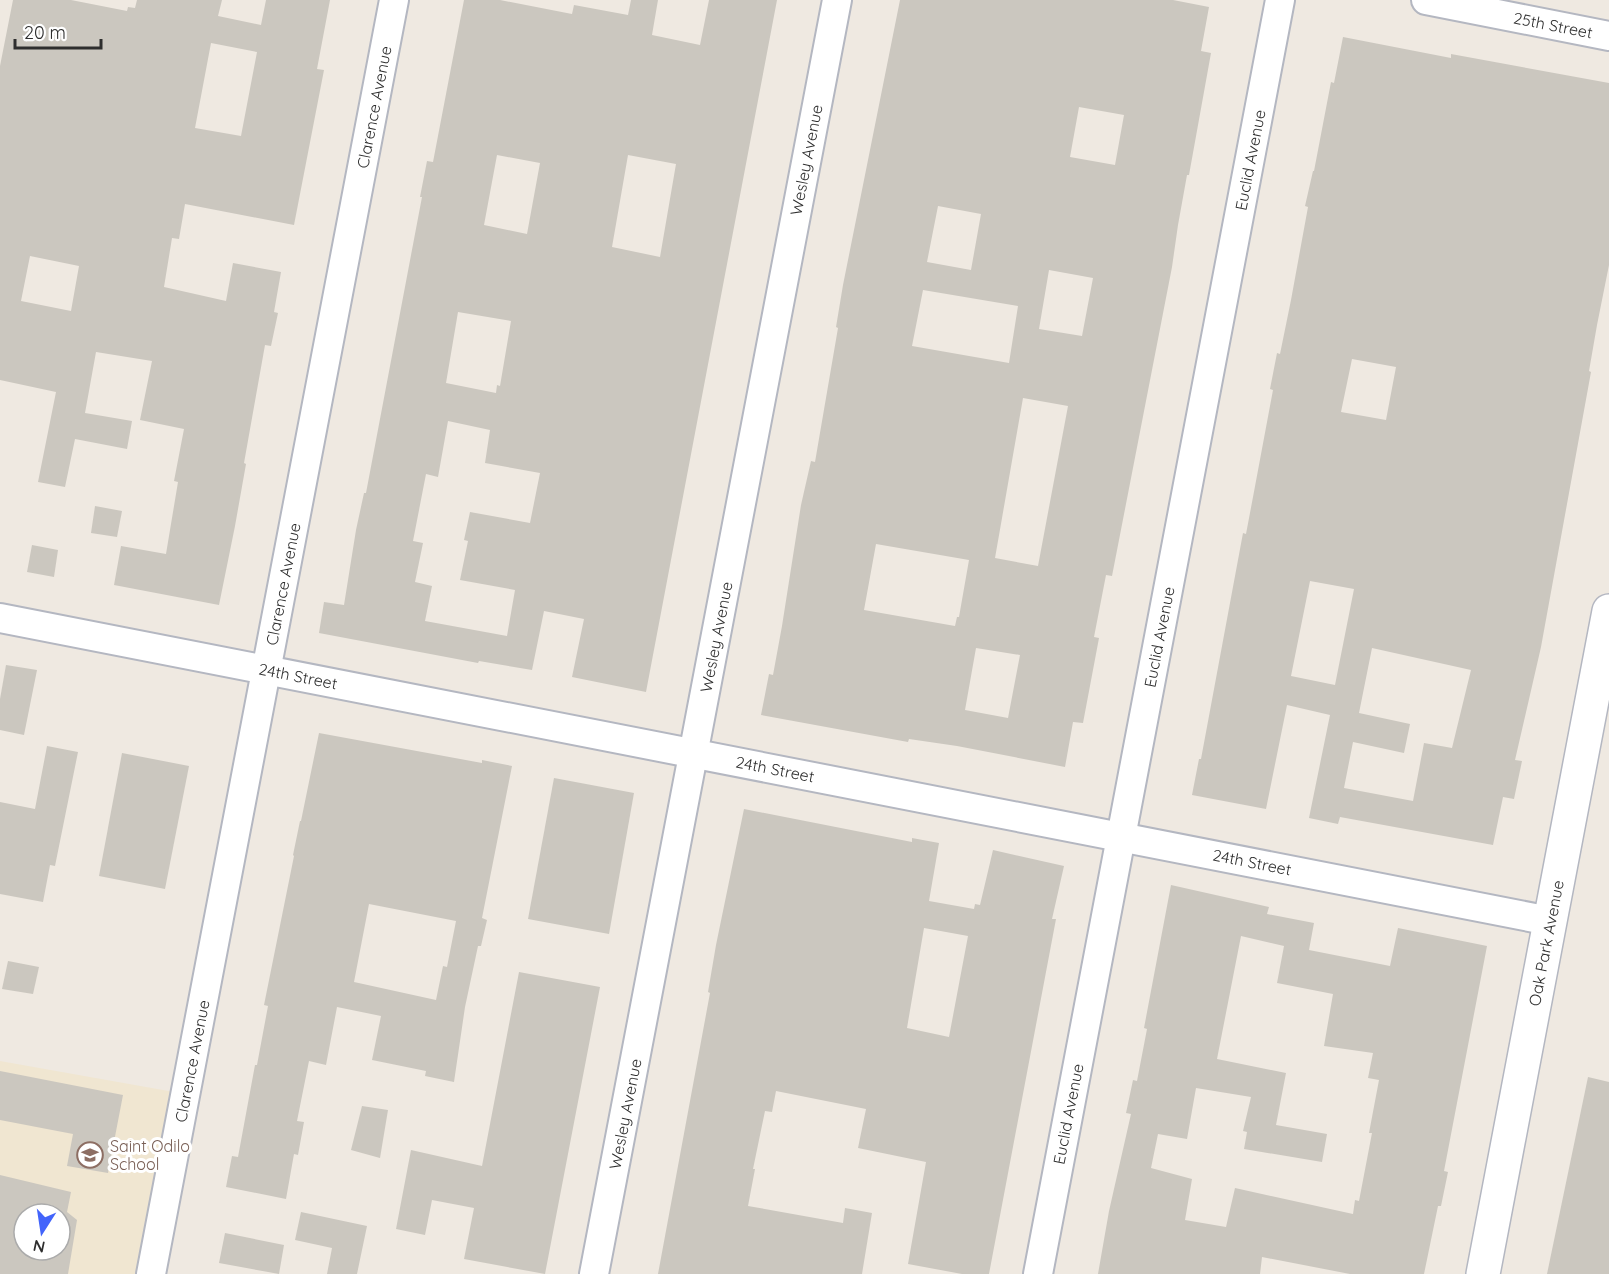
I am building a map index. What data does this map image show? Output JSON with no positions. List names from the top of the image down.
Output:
{
  "streets": {
    "street": [
      "25th Street",
      "Clarence Avenue",
      "Wesley Avenue",
      "Euclid Avenue",
      "24th Street",
      "Oak Park Avenue"
    ]
  },
  "crossings": [
    ["Clarence Avenue", "24th Street"],
    ["Wesley Avenue", "24th Street"],
    ["Euclid Avenue", "24th Street"],
    ["24th Street", "Oak Park Avenue"]
  ],
  "places": {
    "school or university": ["Saint Odilo School"]
  },
  "scale_bar": "20 m",
  "north": "bottom"
}
